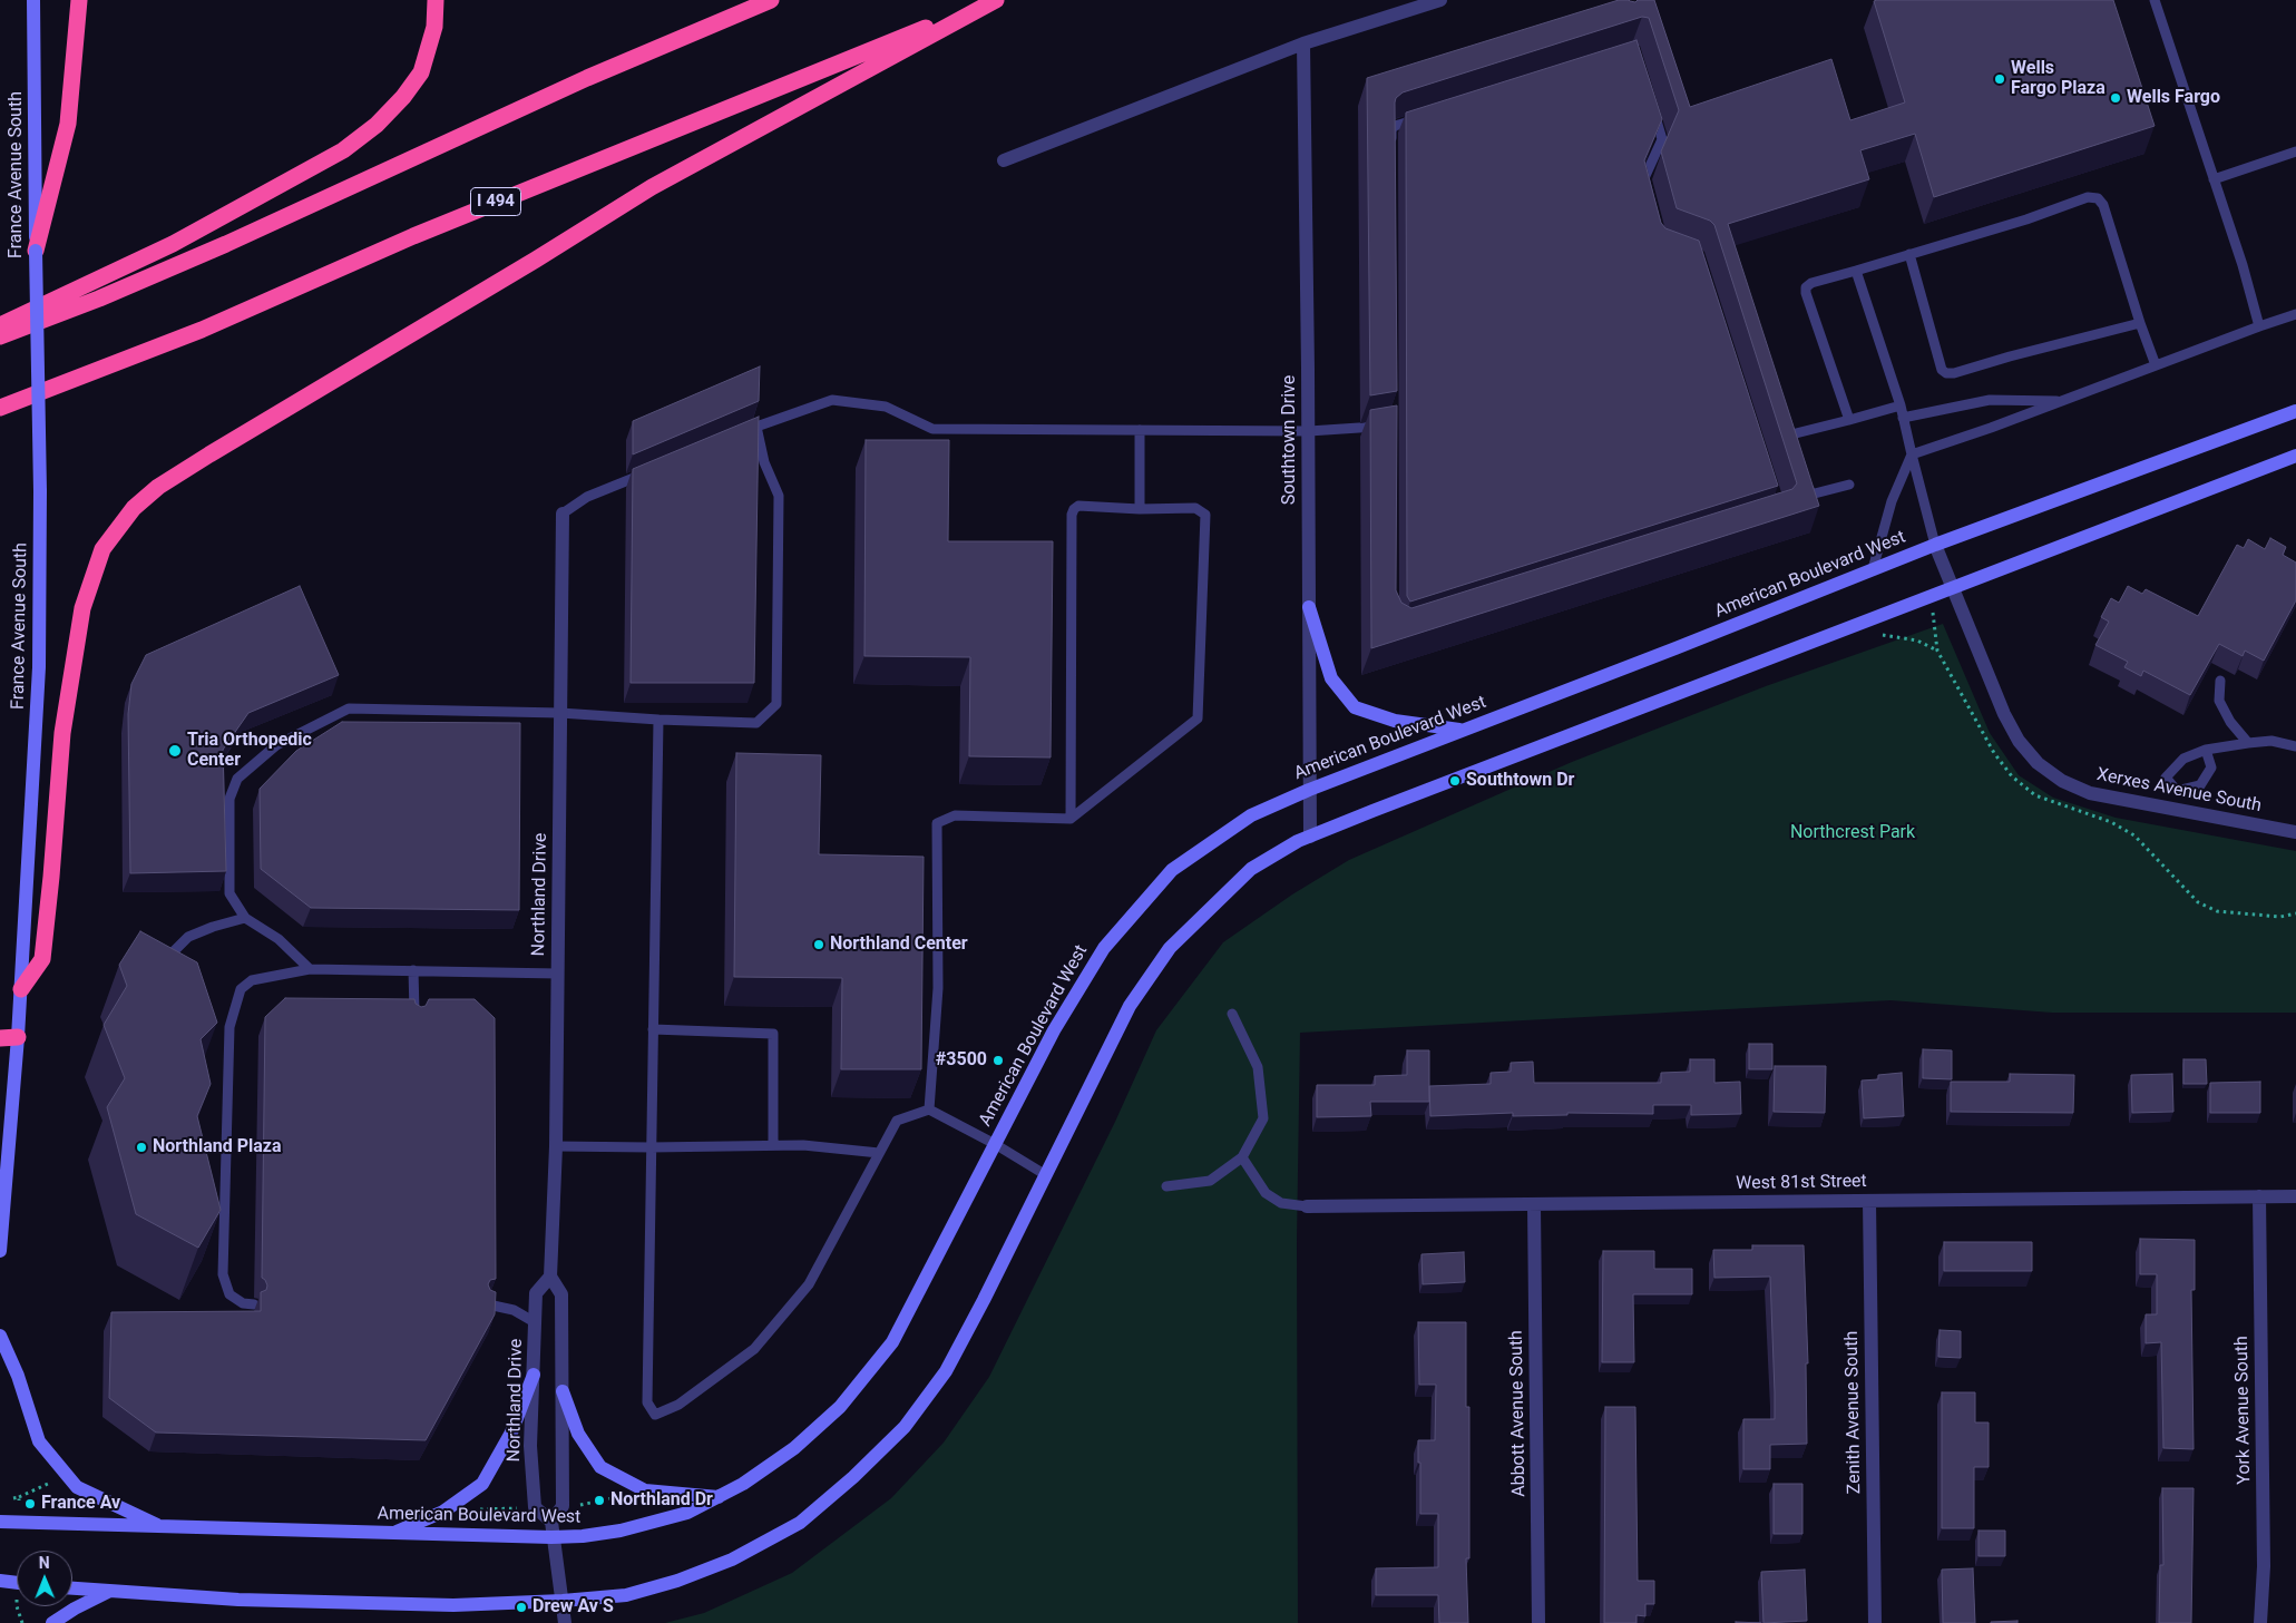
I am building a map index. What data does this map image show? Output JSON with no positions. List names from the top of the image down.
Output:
{
  "streets": {
    "highway": ["I 494"],
    "main road": ["France Avenue South", "American Boulevard West"],
    "street": [
      "Southtown Drive",
      "Xerxes Avenue South",
      "Northland Drive",
      "West 81st Street",
      "York Avenue South",
      "Zenith Avenue South",
      "Abbott Avenue South"
    ]
  },
  "crossings": [
    ["Southtown Drive", "American Boulevard West"],
    ["American Boulevard West", "Xerxes Avenue South"],
    ["American Boulevard West", "Northland Drive"],
    ["West 81st Street", "York Avenue South"],
    ["West 81st Street", "Zenith Avenue South"],
    ["West 81st Street", "Abbott Avenue South"]
  ],
  "parks": ["Northcrest Park"],
  "places": [
    "Wells Fargo Plaza",
    "Wells Fargo",
    "Tria Orthopedic Center",
    "Southtown Dr",
    "Northland Center",
    "#3500",
    "Northland Plaza",
    "Northland Dr",
    "France Av",
    "Drew Av S"
  ],
  "north": "top"
}
